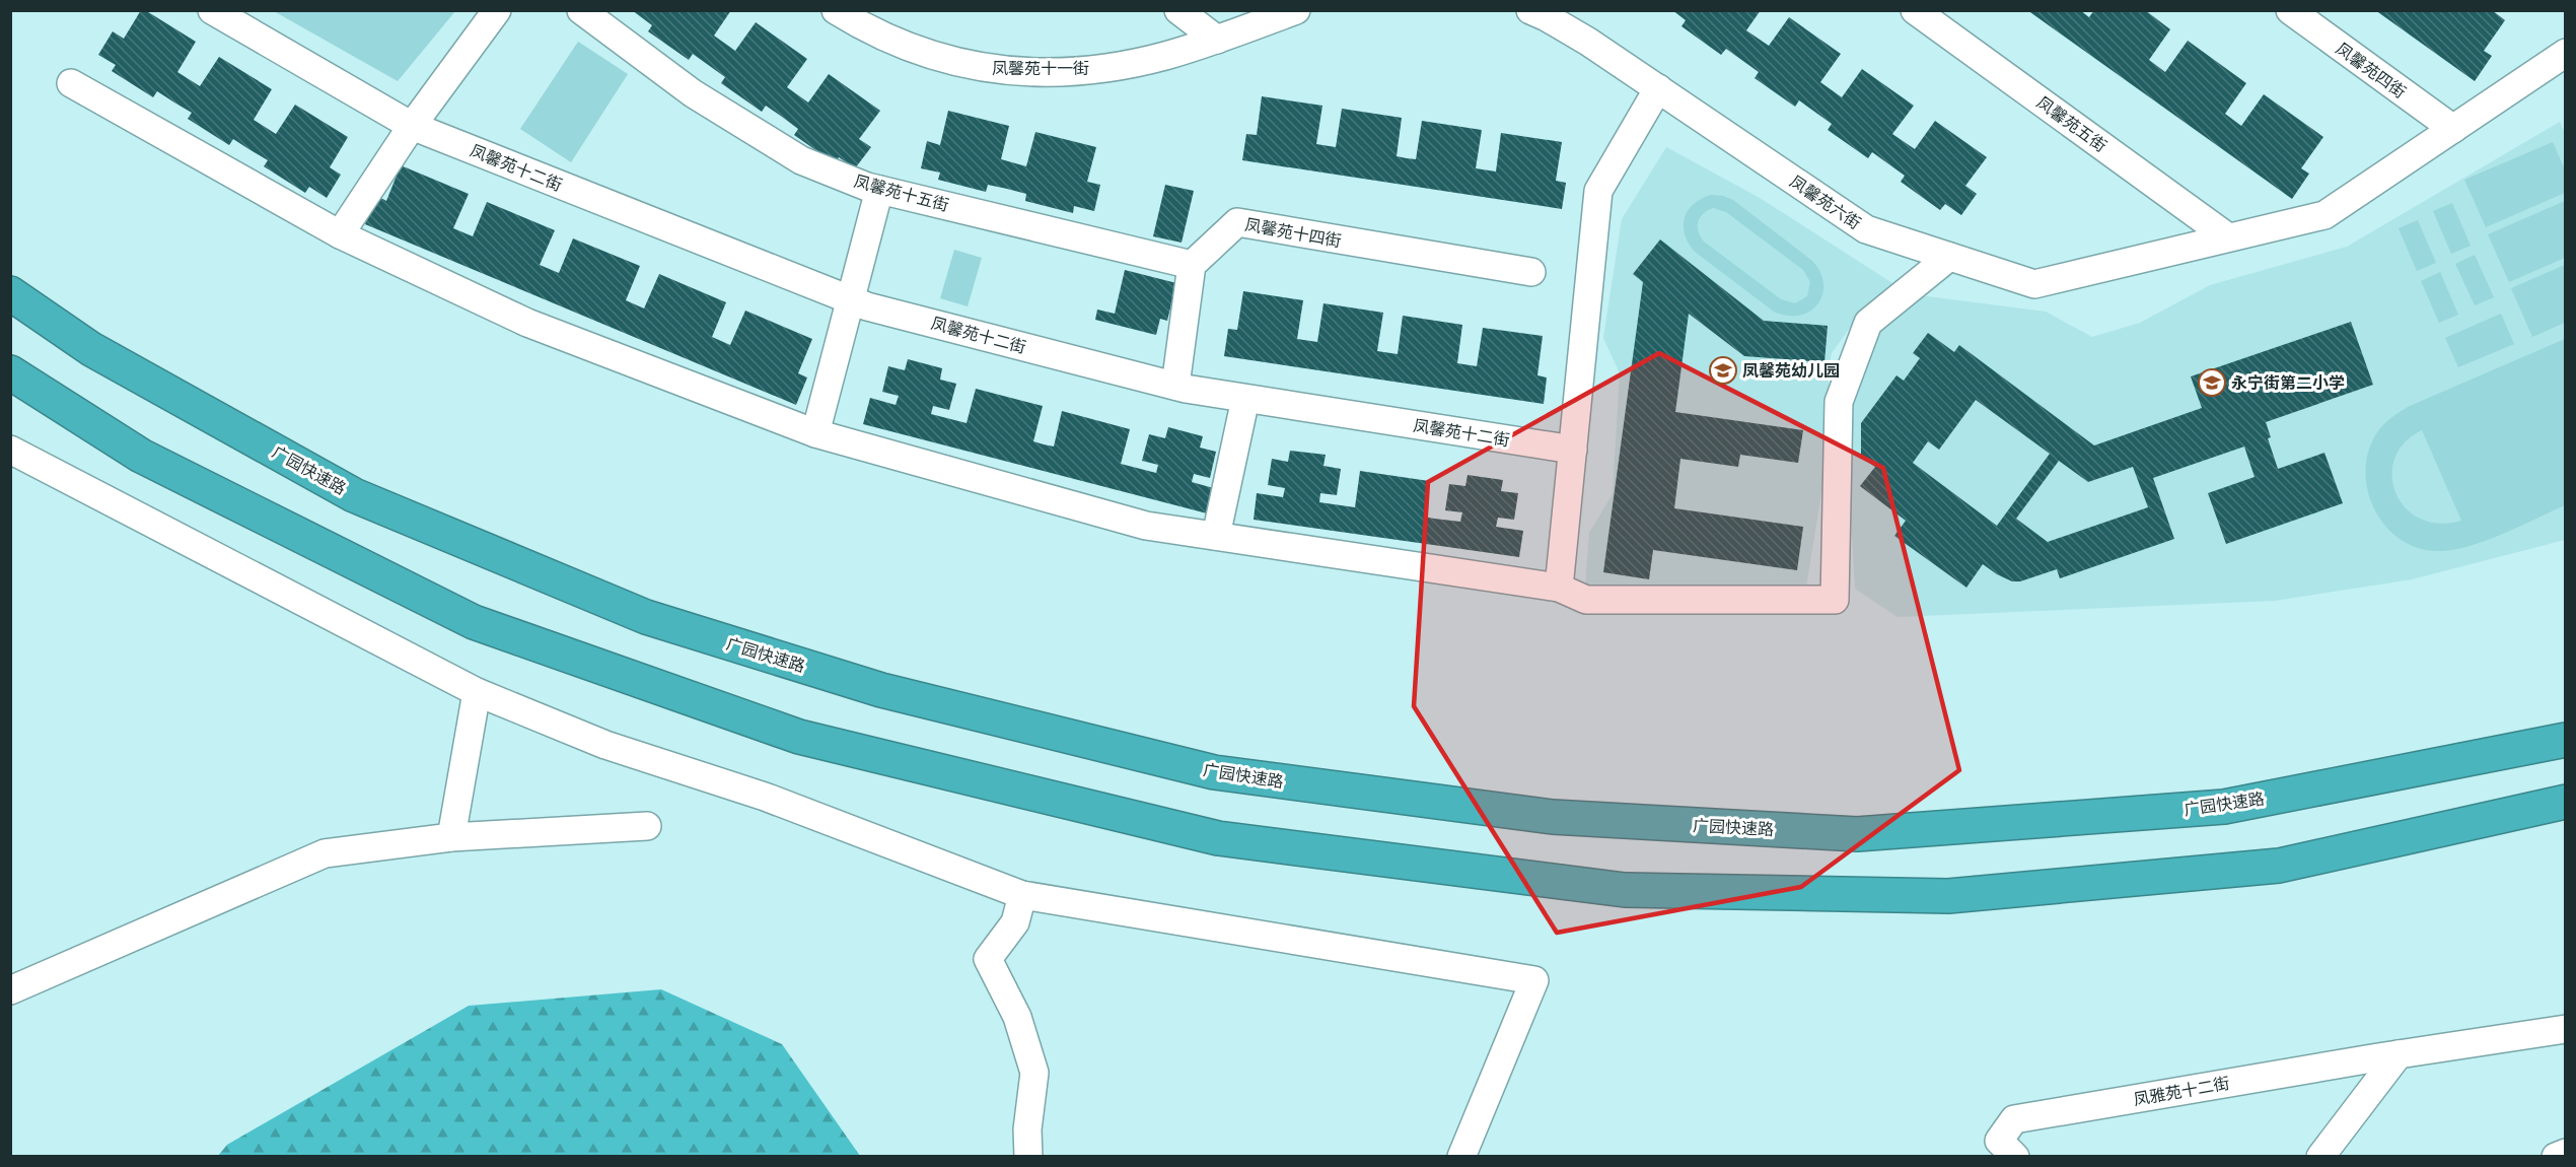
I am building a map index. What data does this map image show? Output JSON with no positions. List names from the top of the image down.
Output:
{
  "streets": {
    "highway": ["广园快速路"],
    "street": [
      "凤馨苑十一街",
      "凤馨苑四街",
      "凤馨苑五街",
      "凤馨苑十二街",
      "凤馨苑十五街",
      "凤馨苑六街",
      "凤馨苑十四街",
      "凤雅苑十二街"
    ]
  },
  "crossings": [
    ["凤馨苑四街", "凤馨苑六街"],
    ["凤馨苑五街", "凤馨苑六街"],
    ["凤馨苑十五街", "凤馨苑十四街"]
  ],
  "places": {
    "school or university": ["凤馨苑幼儿园", "永宁街第二小学"]
  }
}
